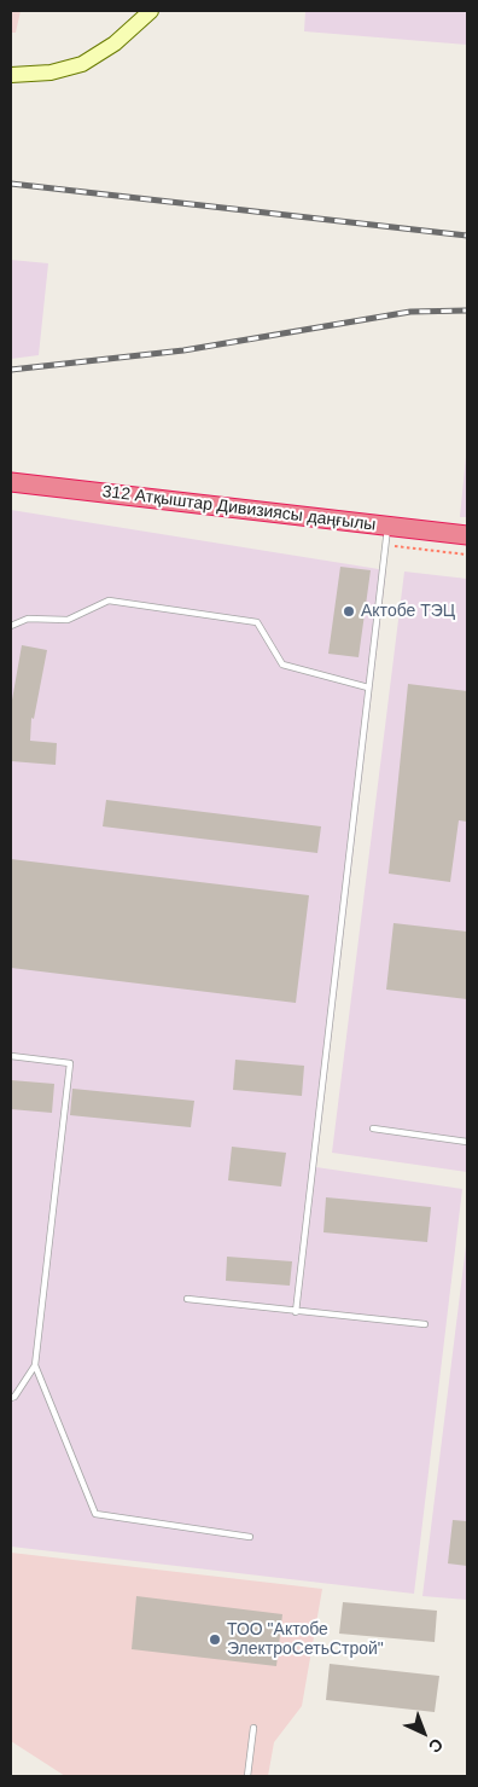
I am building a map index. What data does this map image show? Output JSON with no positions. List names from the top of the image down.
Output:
{
  "streets": {
    "highway": ["312 Атқыштар Дивизиясы даңғылы"]
  },
  "places": ["Актобе ТЭЦ", "ТОО \"Актобе ЭлектроСетьСтрой\""],
  "north": "bottom right"
}
